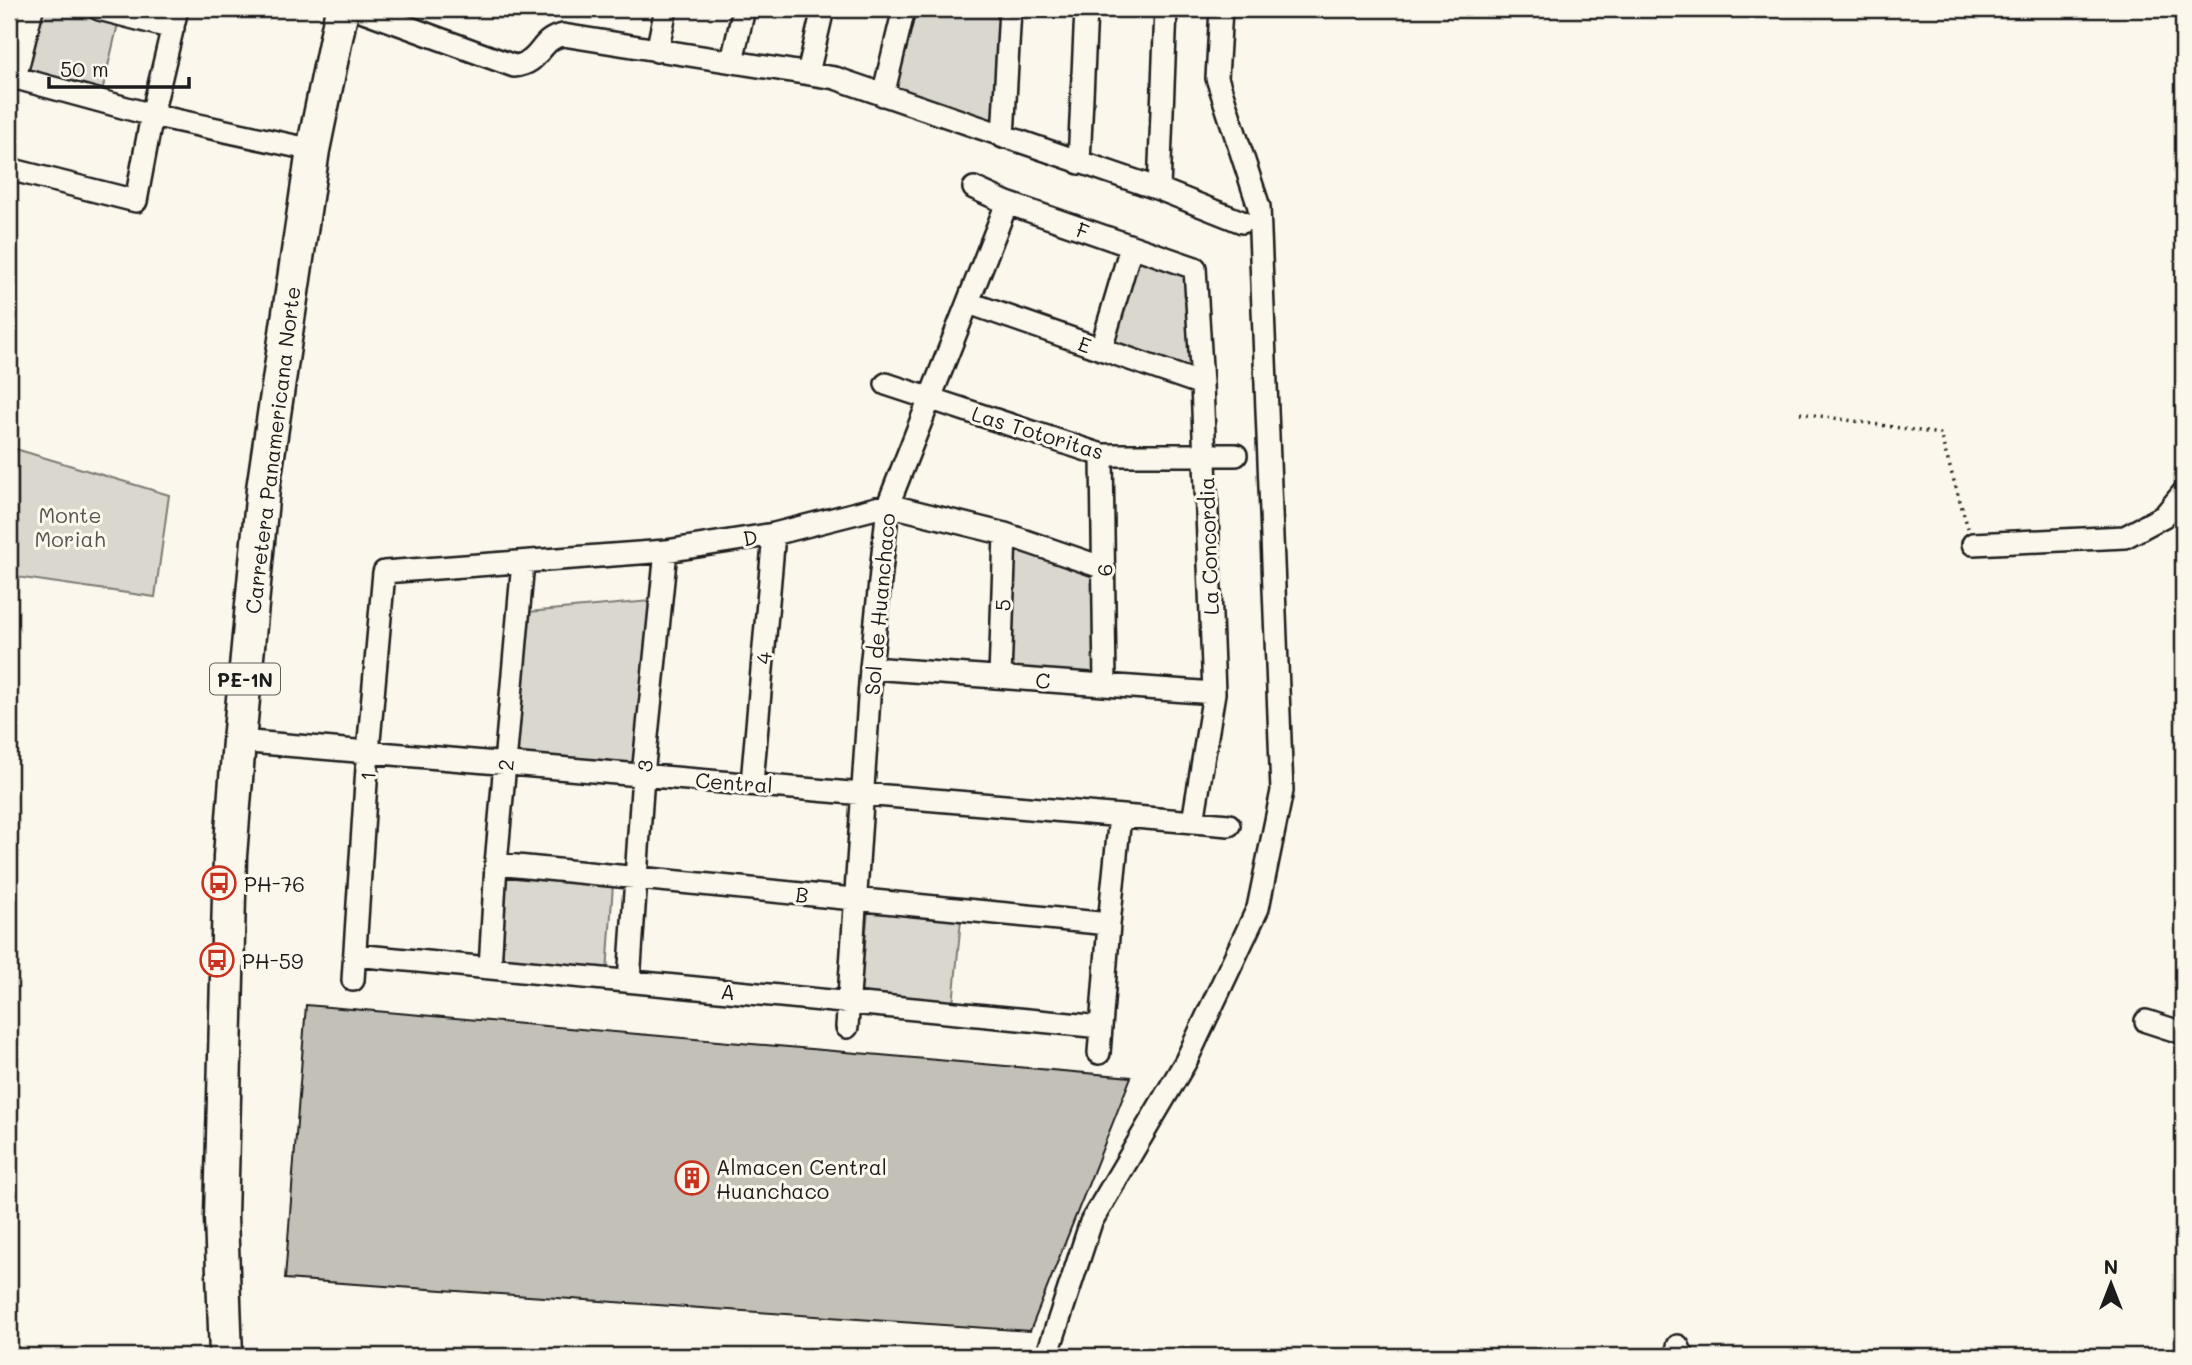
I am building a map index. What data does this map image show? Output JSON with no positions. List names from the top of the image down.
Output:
{
  "streets": {
    "highway": ["Carretera Panamericana Norte", "PE-1N"],
    "street": [
      "F",
      "E",
      "Las Totoritas",
      "D",
      "La Concordia",
      "6",
      "Sol de Huanchaco",
      "5",
      "4",
      "C",
      "2",
      "3",
      "1",
      "Central",
      "B",
      "A"
    ]
  },
  "crossings": [
    ["F", "La Concordia"],
    ["F", "Sol de Huanchaco"],
    ["E", "La Concordia"],
    ["E", "Sol de Huanchaco"],
    ["Las Totoritas", "La Concordia"],
    ["Las Totoritas", "6"],
    ["Las Totoritas", "Sol de Huanchaco"],
    ["Carretera Panamericana Norte", "Central"],
    ["D", "6"],
    ["D", "Sol de Huanchaco"],
    ["D", "5"],
    ["D", "4"],
    ["D", "2"],
    ["D", "3"],
    ["D", "1"],
    ["La Concordia", "C"],
    ["La Concordia", "Central"],
    ["6", "C"],
    ["Sol de Huanchaco", "C"],
    ["Sol de Huanchaco", "Central"],
    ["Sol de Huanchaco", "B"],
    ["Sol de Huanchaco", "A"],
    ["5", "C"],
    ["4", "Central"],
    ["2", "Central"],
    ["2", "B"],
    ["2", "A"],
    ["3", "Central"],
    ["3", "B"],
    ["3", "A"],
    ["1", "Central"],
    ["1", "A"]
  ],
  "parks": ["Monte Moriah"],
  "places": {
    "bus stop": ["PH-76", "PH-59"],
    "building": ["Almacen Central Huanchaco"]
  },
  "scale_bar": "50 m",
  "north": "top"
}
